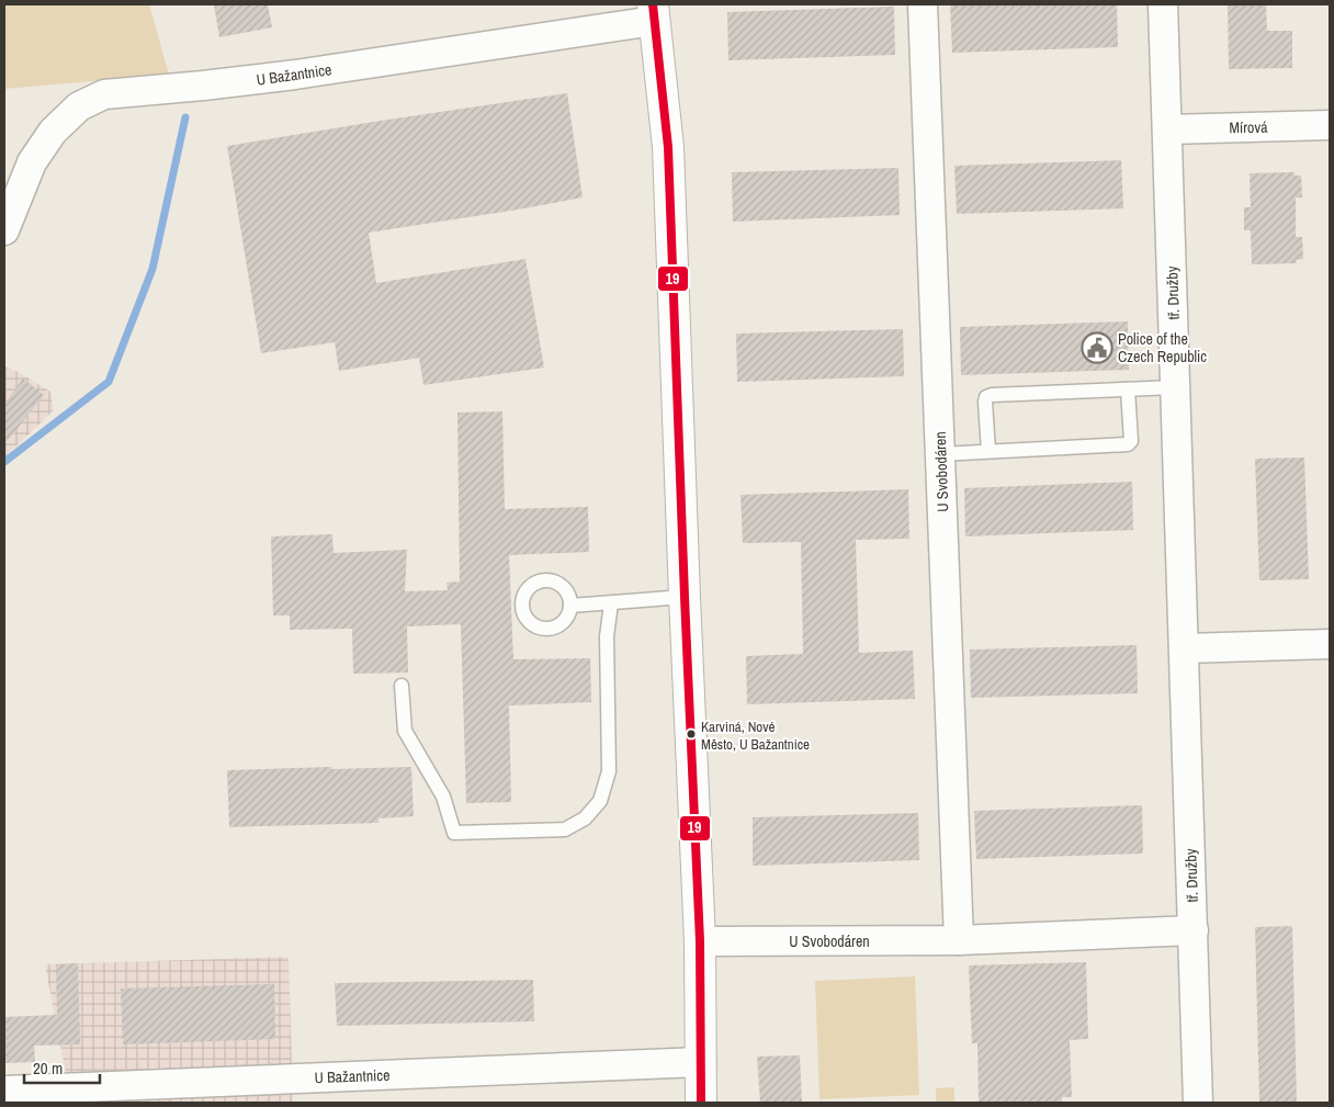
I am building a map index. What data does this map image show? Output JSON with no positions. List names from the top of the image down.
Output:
{
  "streets": {
    "street": [
      "U Bažantnice",
      "Mírová",
      "tř. Družby",
      "U Svobodáren"
    ]
  },
  "crossings": [
    ["U Bažantnice", "U Svobodáren"],
    ["Mírová", "tř. Družby"],
    ["tř. Družby", "U Svobodáren"]
  ],
  "places": {
    "public building": ["Police of the Czech Republic"],
    "other": ["Karviná, Nové Město, U Bažantnice"]
  },
  "lines": ["transit line 19"],
  "scale_bar": "20 m"
}
